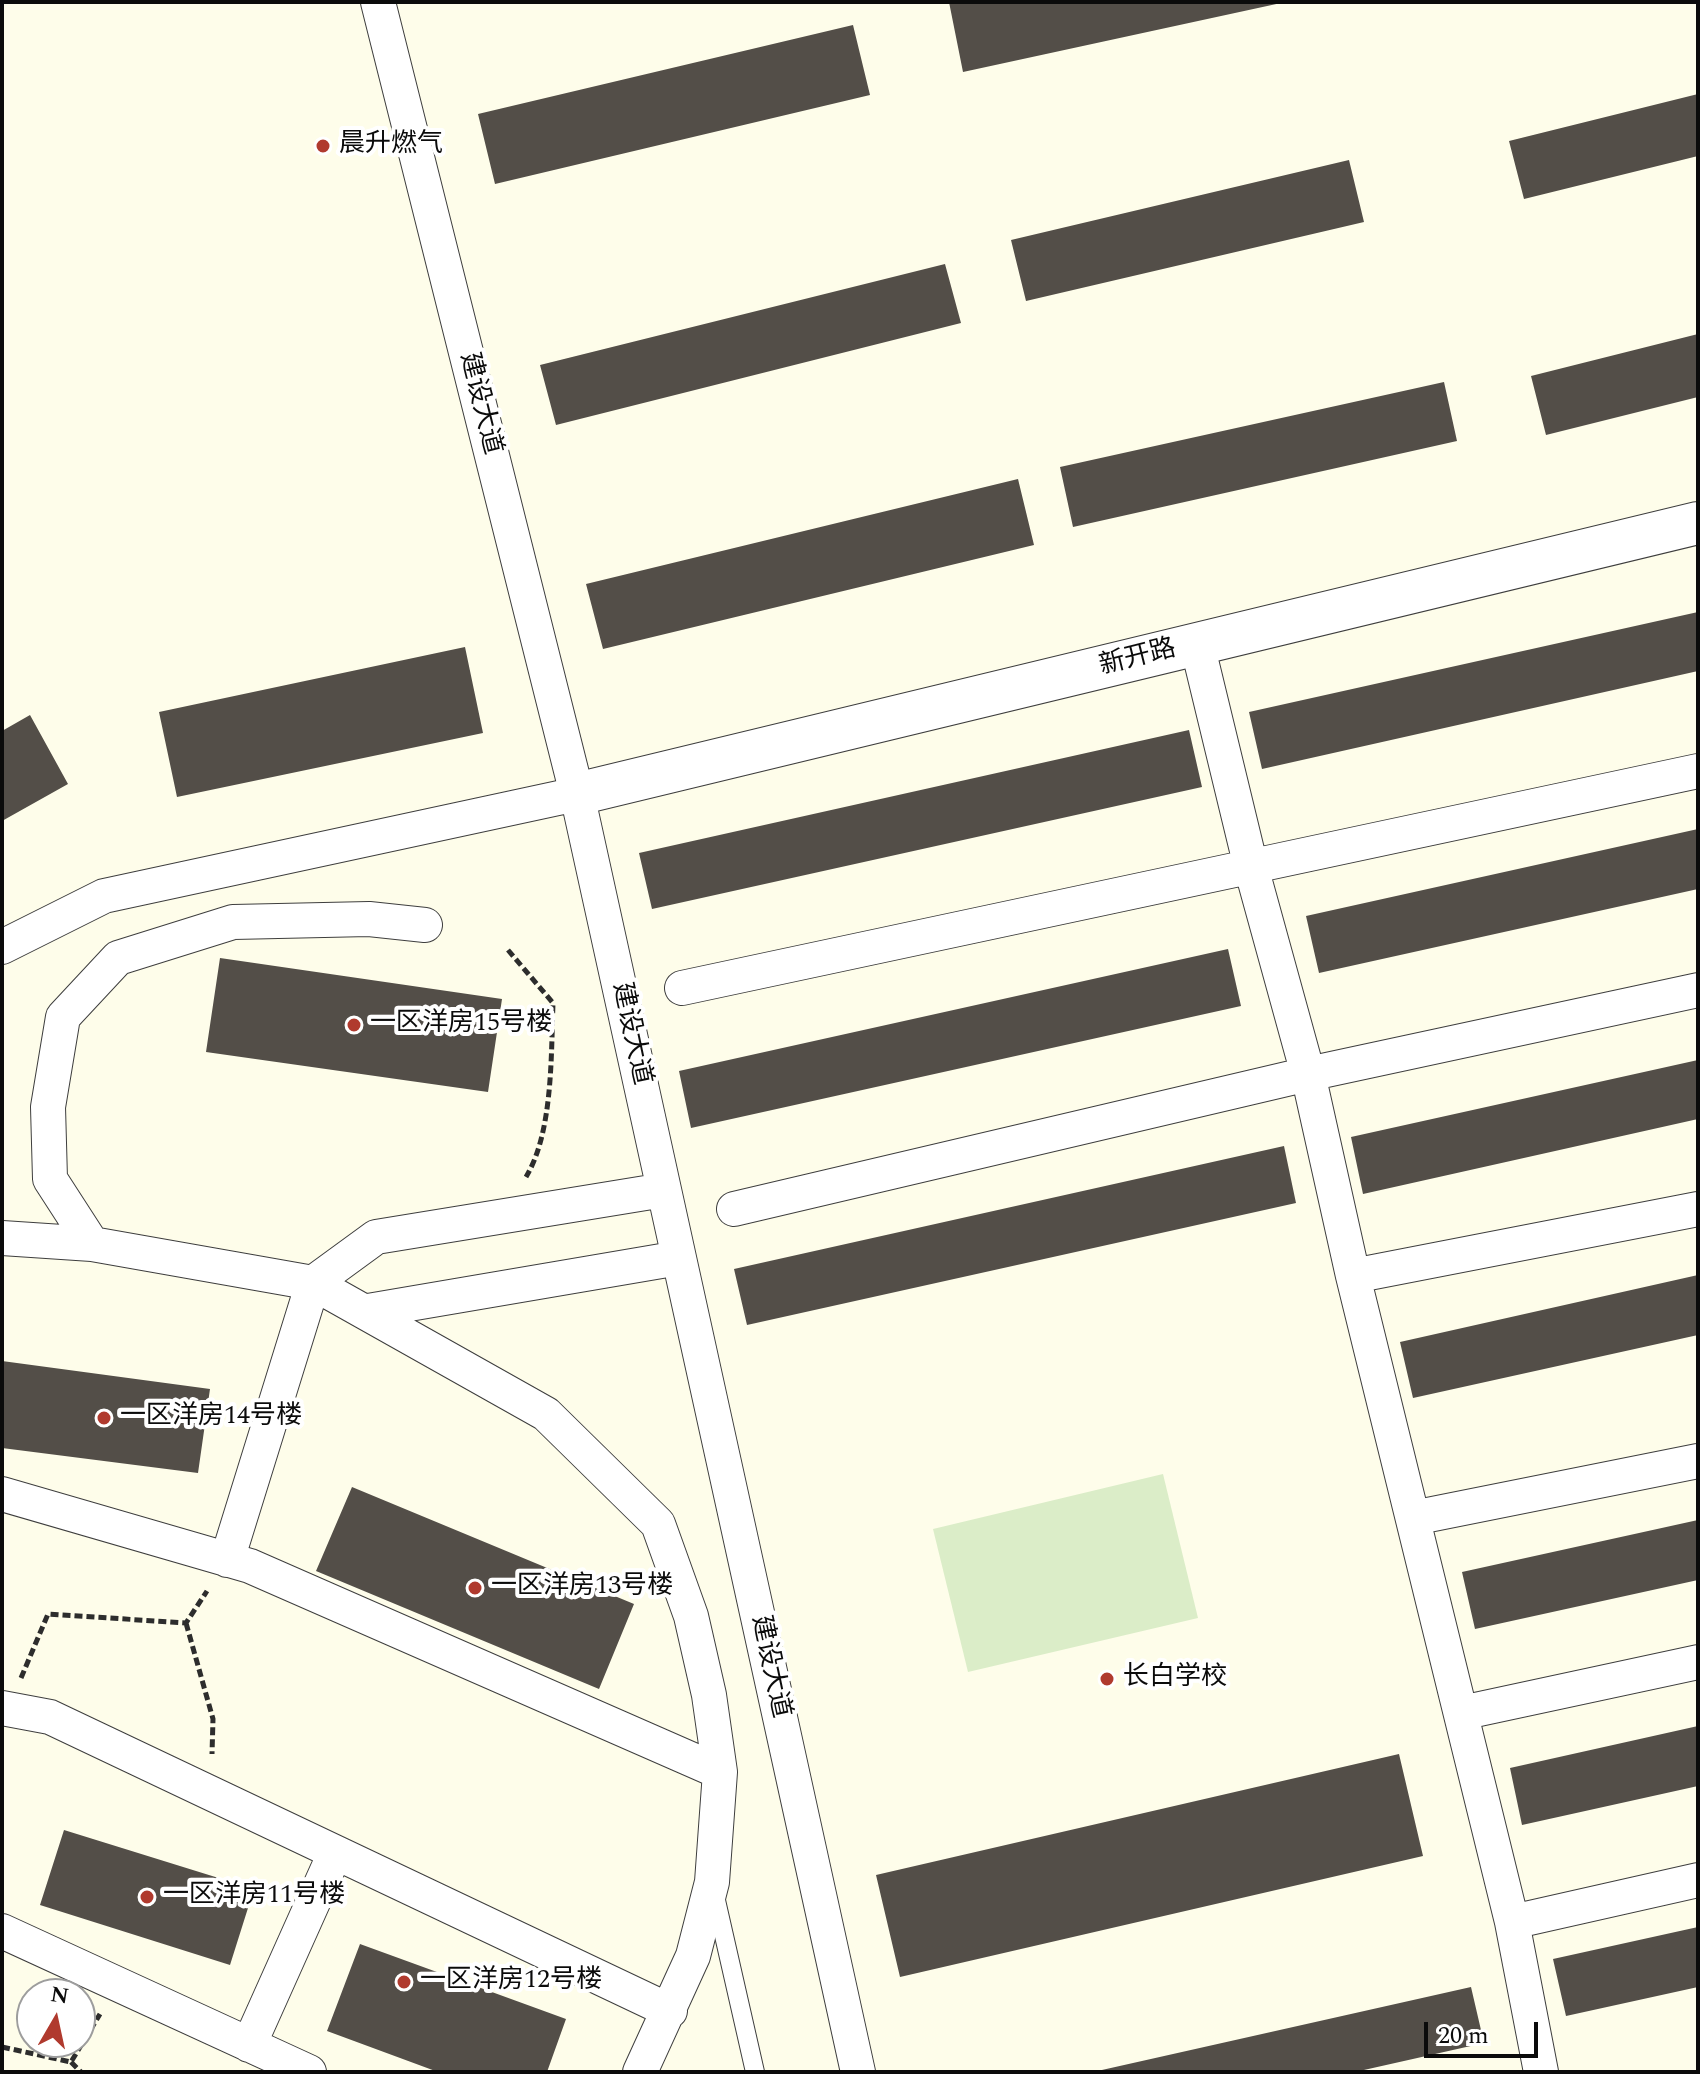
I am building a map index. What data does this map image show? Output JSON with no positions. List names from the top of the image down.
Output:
{
  "streets": {
    "street": ["建设大道", "新开路"]
  },
  "crossings": [
    ["建设大道", "新开路"]
  ],
  "places": [
    "晨升燃气",
    "一区洋房15号楼",
    "一区洋房14号楼",
    "一区洋房13号楼",
    "长白学校",
    "一区洋房11号楼",
    "一区洋房12号楼"
  ],
  "scale_bar": "20 m",
  "north": "top"
}
